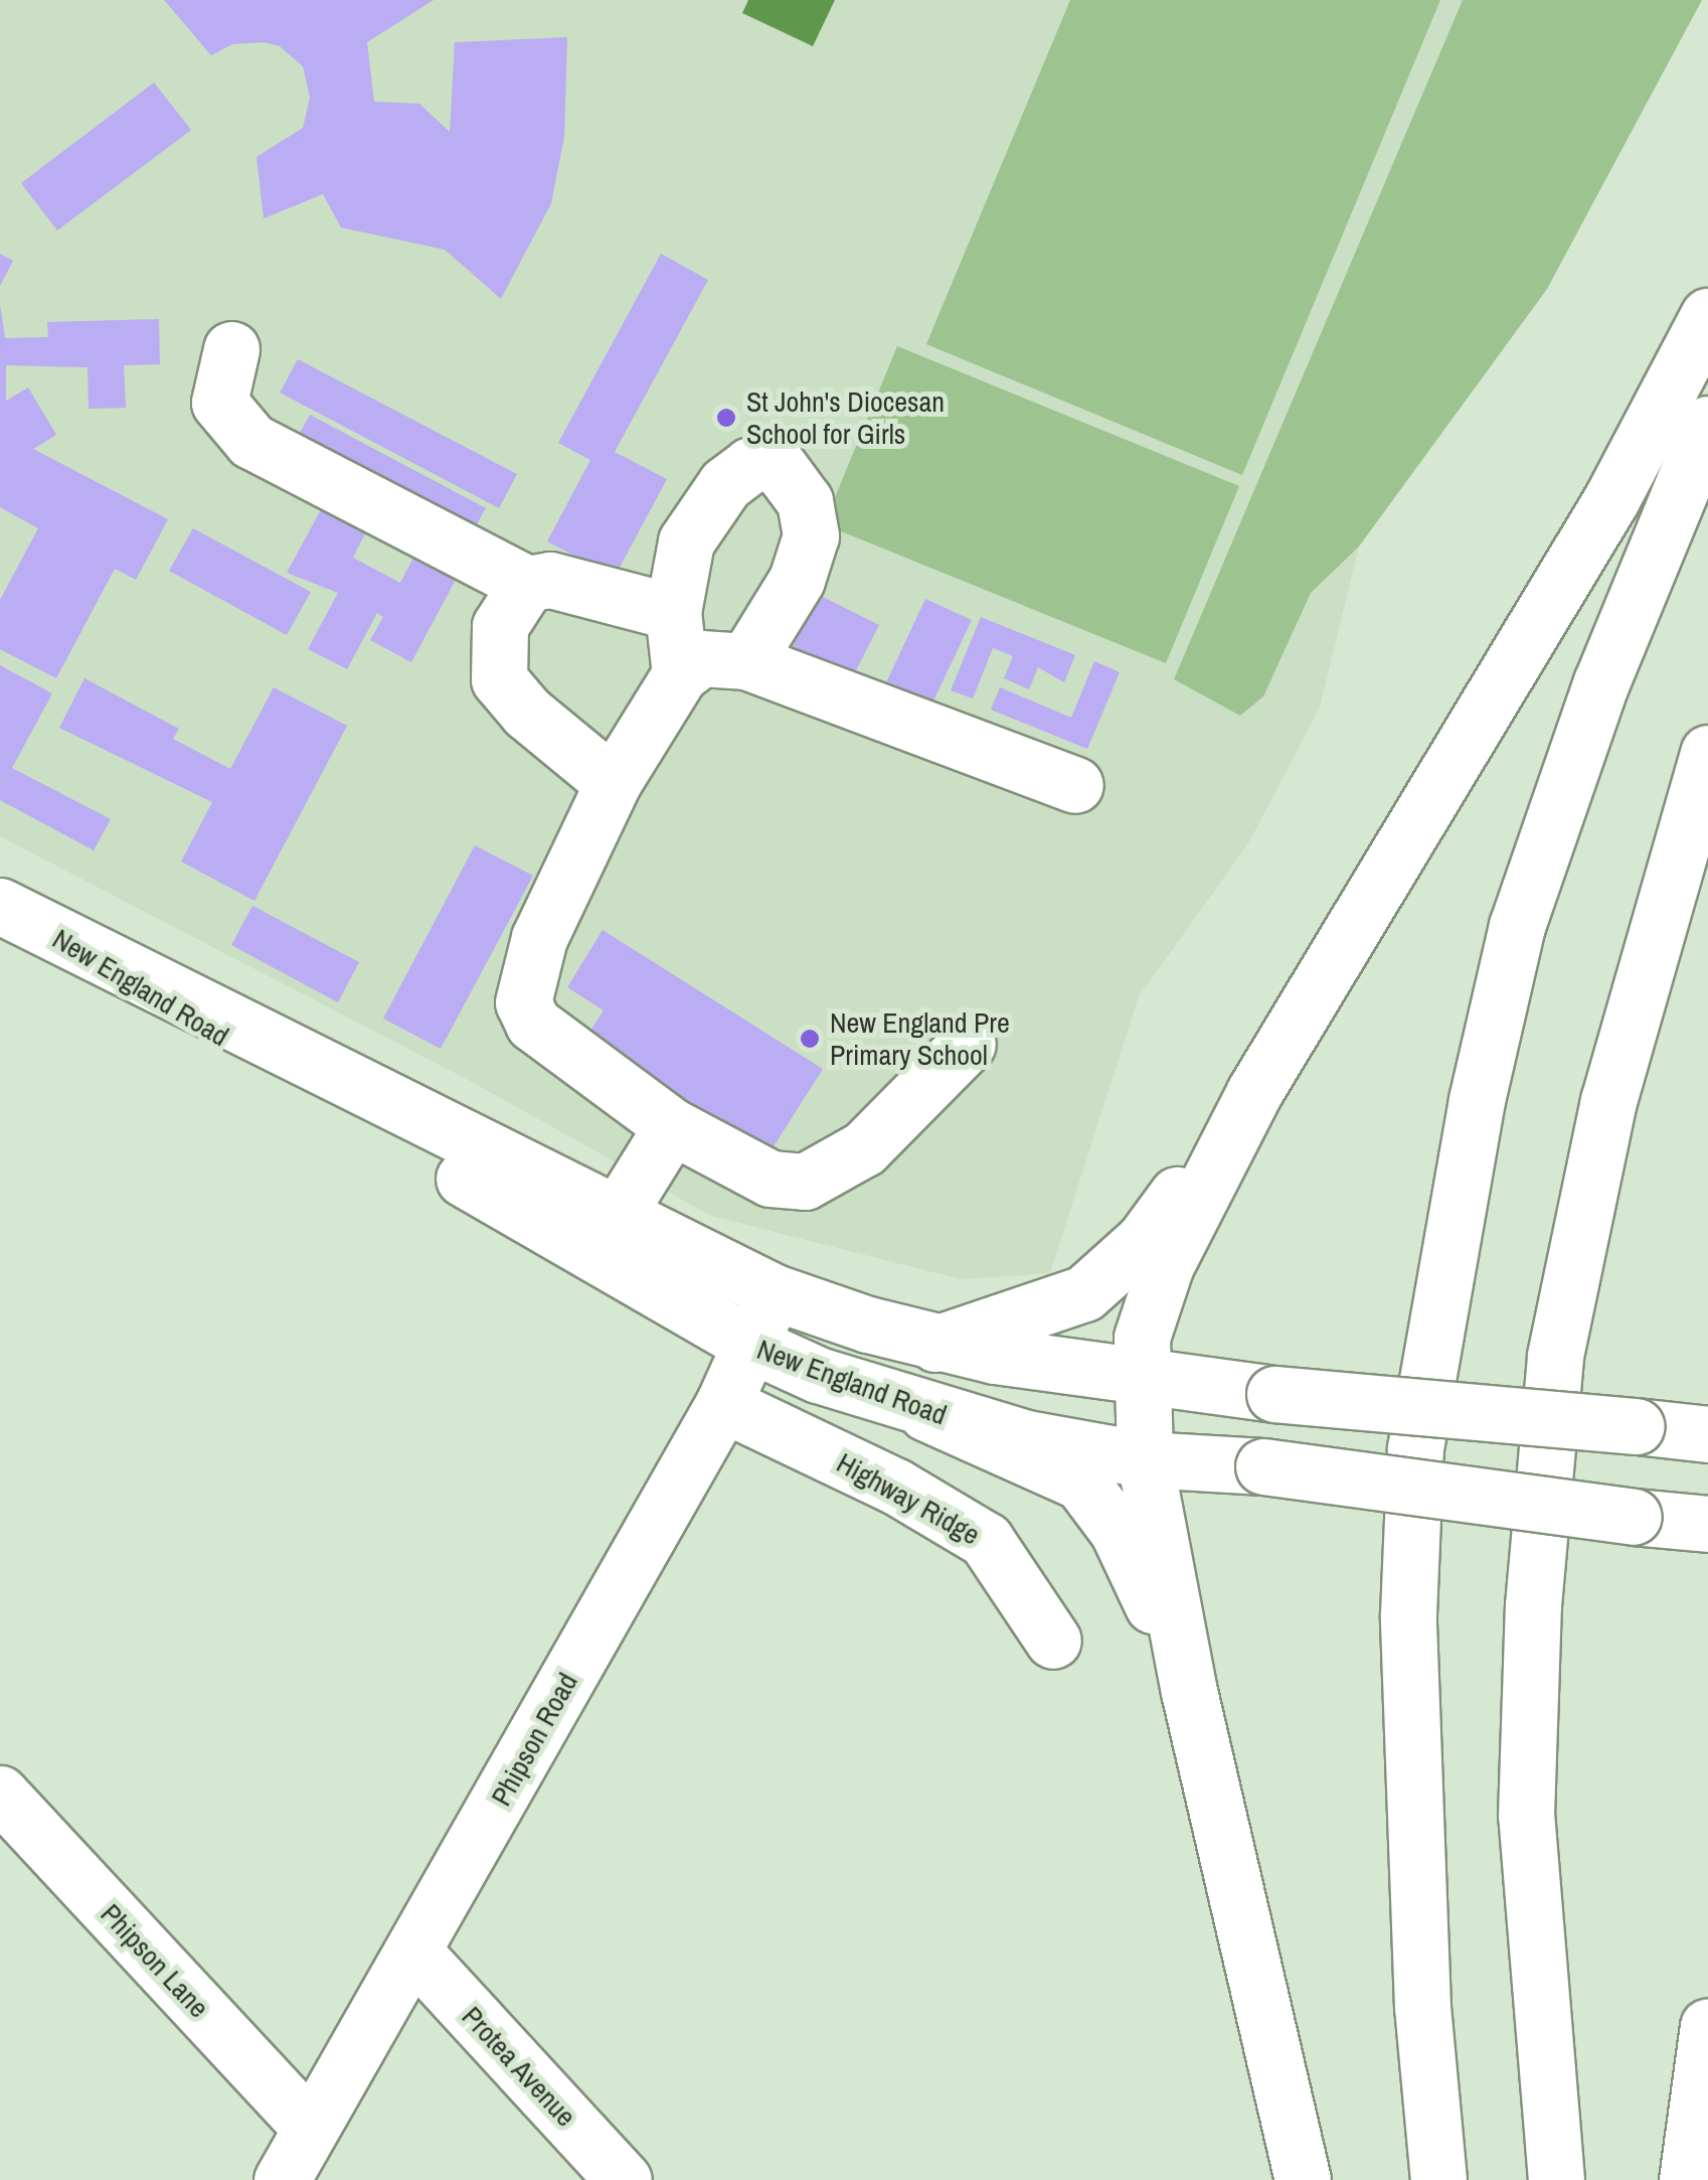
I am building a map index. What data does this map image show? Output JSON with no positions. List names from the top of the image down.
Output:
{
  "streets": {
    "main road": [
      "New England Road",
      "Highway Ridge",
      "Phipson Road",
      "Phipson Lane",
      "Protea Avenue"
    ]
  },
  "crossings": [
    ["New England Road", "Phipson Road"],
    ["Highway Ridge", "Phipson Road"],
    ["Phipson Road", "Phipson Lane"],
    ["Phipson Road", "Protea Avenue"]
  ],
  "places": ["St John's Diocesan School for Girls", "New England Pre Primary School"]
}
